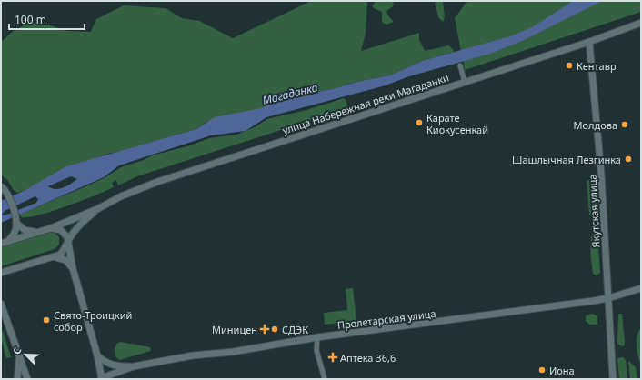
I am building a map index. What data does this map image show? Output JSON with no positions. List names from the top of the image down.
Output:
{
  "streets": {
    "street": ["улица Набережная реки Магаданки", "Якутская улица", "Пролетарская улица"]
  },
  "crossings": [
    ["улица Набережная реки Магаданки", "Якутская улица"],
    ["Якутская улица", "Пролетарская улица"]
  ],
  "water": ["Магаданка"],
  "places": {
    "other": [
      "Кентавр",
      "Карате Киокусенкай",
      "Молдова",
      "Шашлычная Лезгинка",
      "Свято-Троицкий собор",
      "СДЭК",
      "Иона"
    ],
    "health": ["Миницен", "Аптека 36,6"]
  },
  "scale_bar": "100 m",
  "north": "top left"
}
